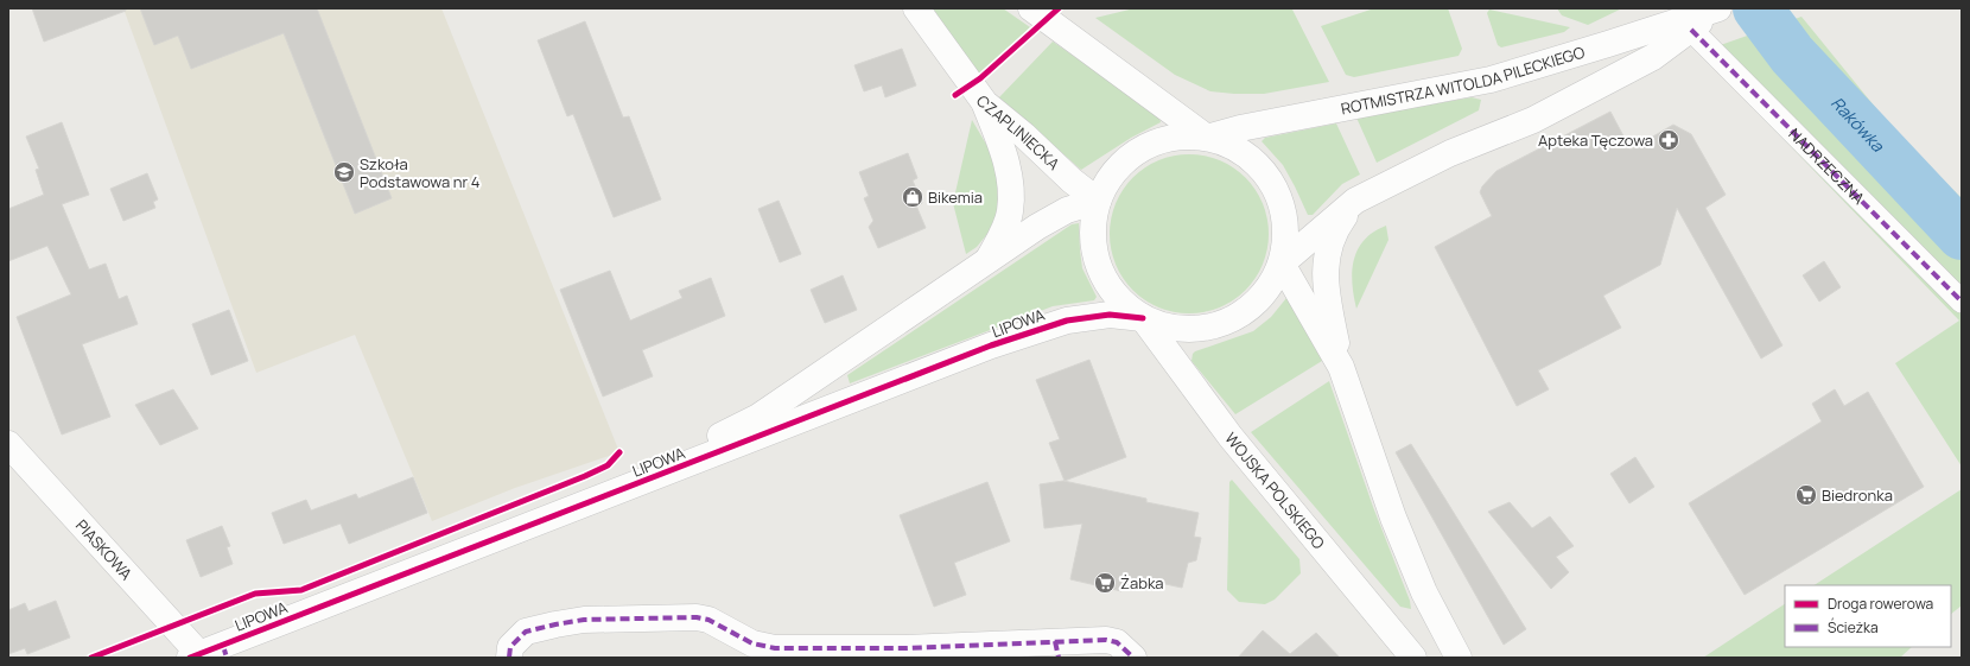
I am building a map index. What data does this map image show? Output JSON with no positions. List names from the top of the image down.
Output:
{
  "streets": {
    "street": [
      "ROTMISTRZA WITOLDA PILECKIEGO",
      "CZAPLINIECKA",
      "NADRZECZNA",
      "LIPOWA",
      "WOJSKA POLSKIEGO",
      "PIASKOWA"
    ]
  },
  "crossings": [
    ["ROTMISTRZA WITOLDA PILECKIEGO", "NADRZECZNA"],
    ["CZAPLINIECKA", "LIPOWA"],
    ["LIPOWA", "WOJSKA POLSKIEGO"],
    ["LIPOWA", "PIASKOWA"]
  ],
  "water": ["Rakówka"],
  "places": {
    "pharmacy": ["Apteka Tęczowa"],
    "school or university": ["Szkoła Podstawowa nr 4"],
    "shop": ["Bikemia"],
    "supermarket": ["Biedronka", "Żabka"]
  },
  "legend": ["Droga rowerowa", "Ścieżka"]
}
